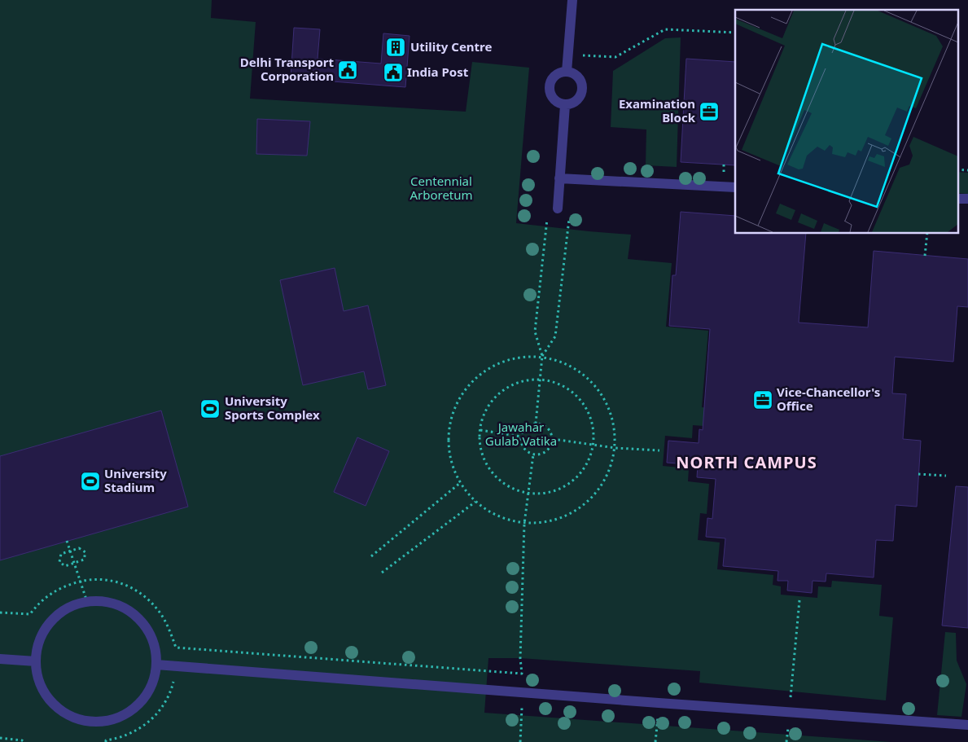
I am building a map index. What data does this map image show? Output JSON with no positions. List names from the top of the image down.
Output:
{
  "districts": ["NORTH CAMPUS"],
  "parks": ["Centennial Arboretum", "Jawahar Gulab Vatika"],
  "places": {
    "building": ["Utility Centre"],
    "public building": ["Delhi Transport Corporation", "India Post"],
    "office": ["Examination Block", "Vice-Chancellor's Office"],
    "sports": ["University Sports Complex", "University Stadium"]
  }
}
